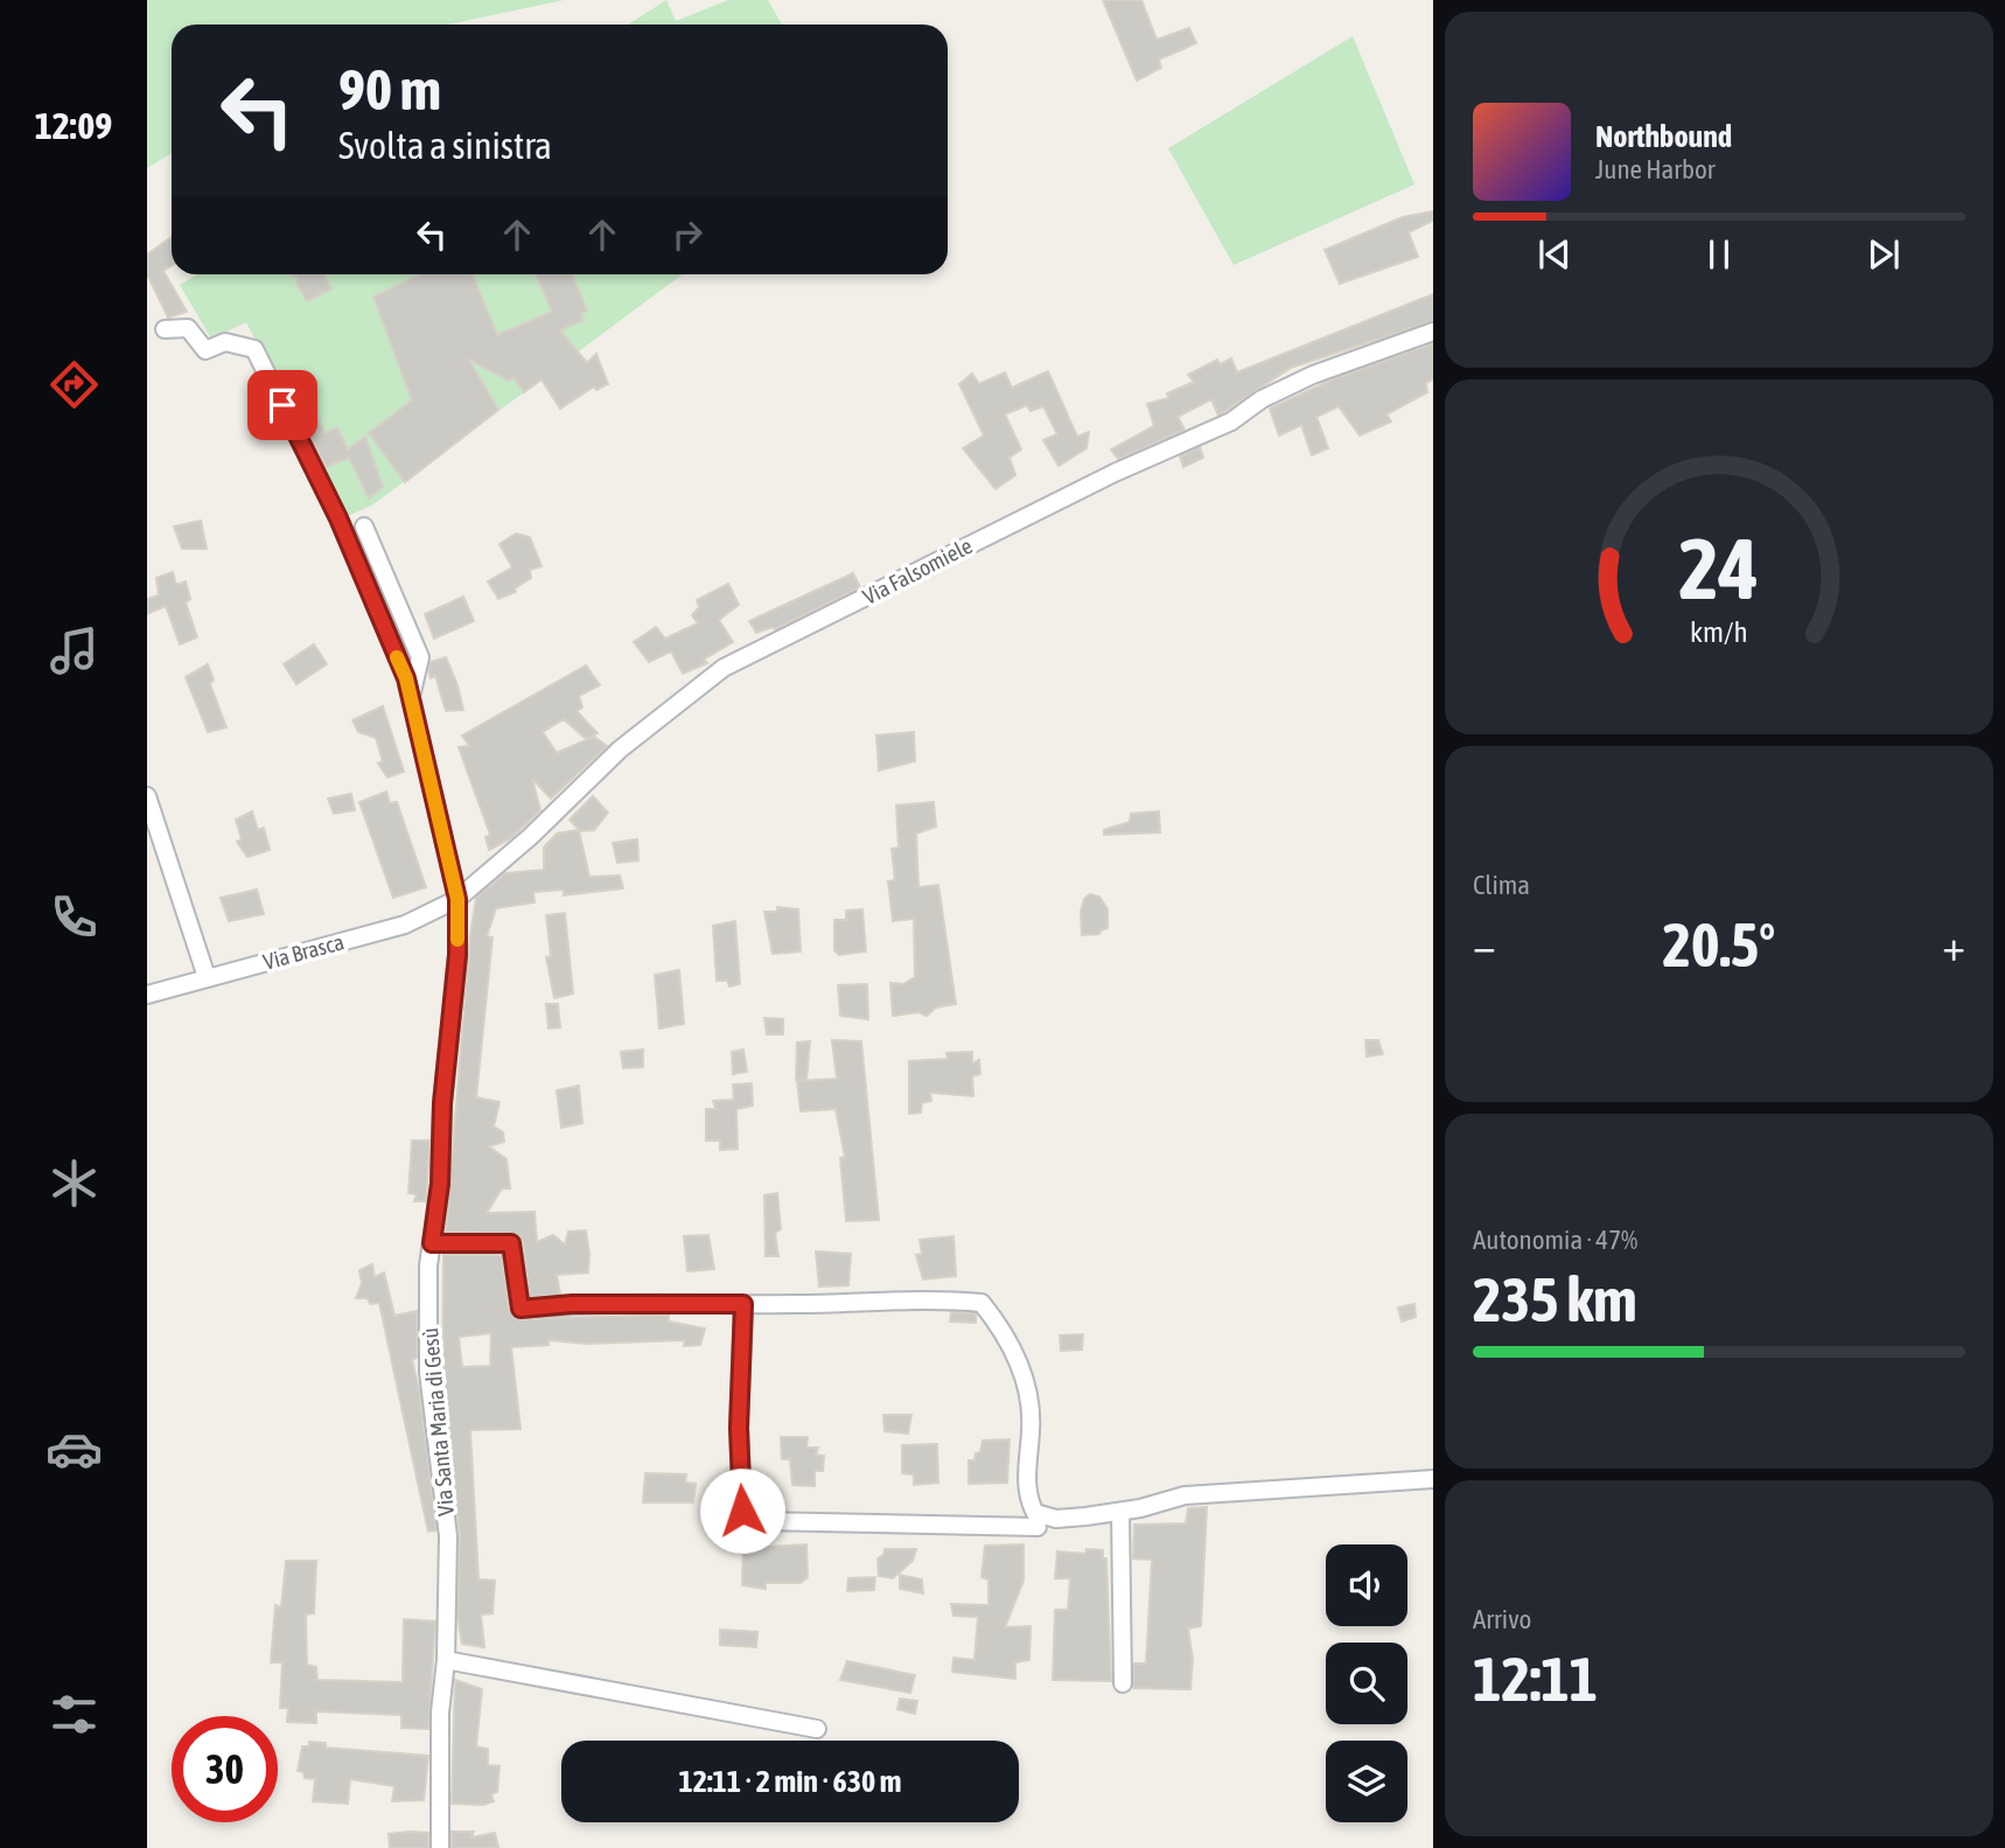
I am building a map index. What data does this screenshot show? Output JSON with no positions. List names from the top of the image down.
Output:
{
  "streets": {
    "street": ["Via Falsomiele", "Via Brasca", "Via Santa Maria di Gesù"]
  },
  "crossings": [
    ["Via Falsomiele", "Via Brasca"],
    ["Via Falsomiele", "Via Santa Maria di Gesù"],
    ["Via Brasca", "Via Santa Maria di Gesù"]
  ],
  "page": {
    "tabs": "12:09",
    "turn": ["90 m", "Svolta a sinistra"],
    "song": ["Northbound", "June Harbor"],
    "tile": [
      "Clima",
      ["Autonomia · 47%", "235 km"],
      ["Arrivo", "12:11"]
    ],
    "heat": ["−", "20.5°", "+"],
    "limit": "30",
    "trip": "12:11 · 2 min · 630 m",
    "gauge": ["24", "km/h"]
  }
}
